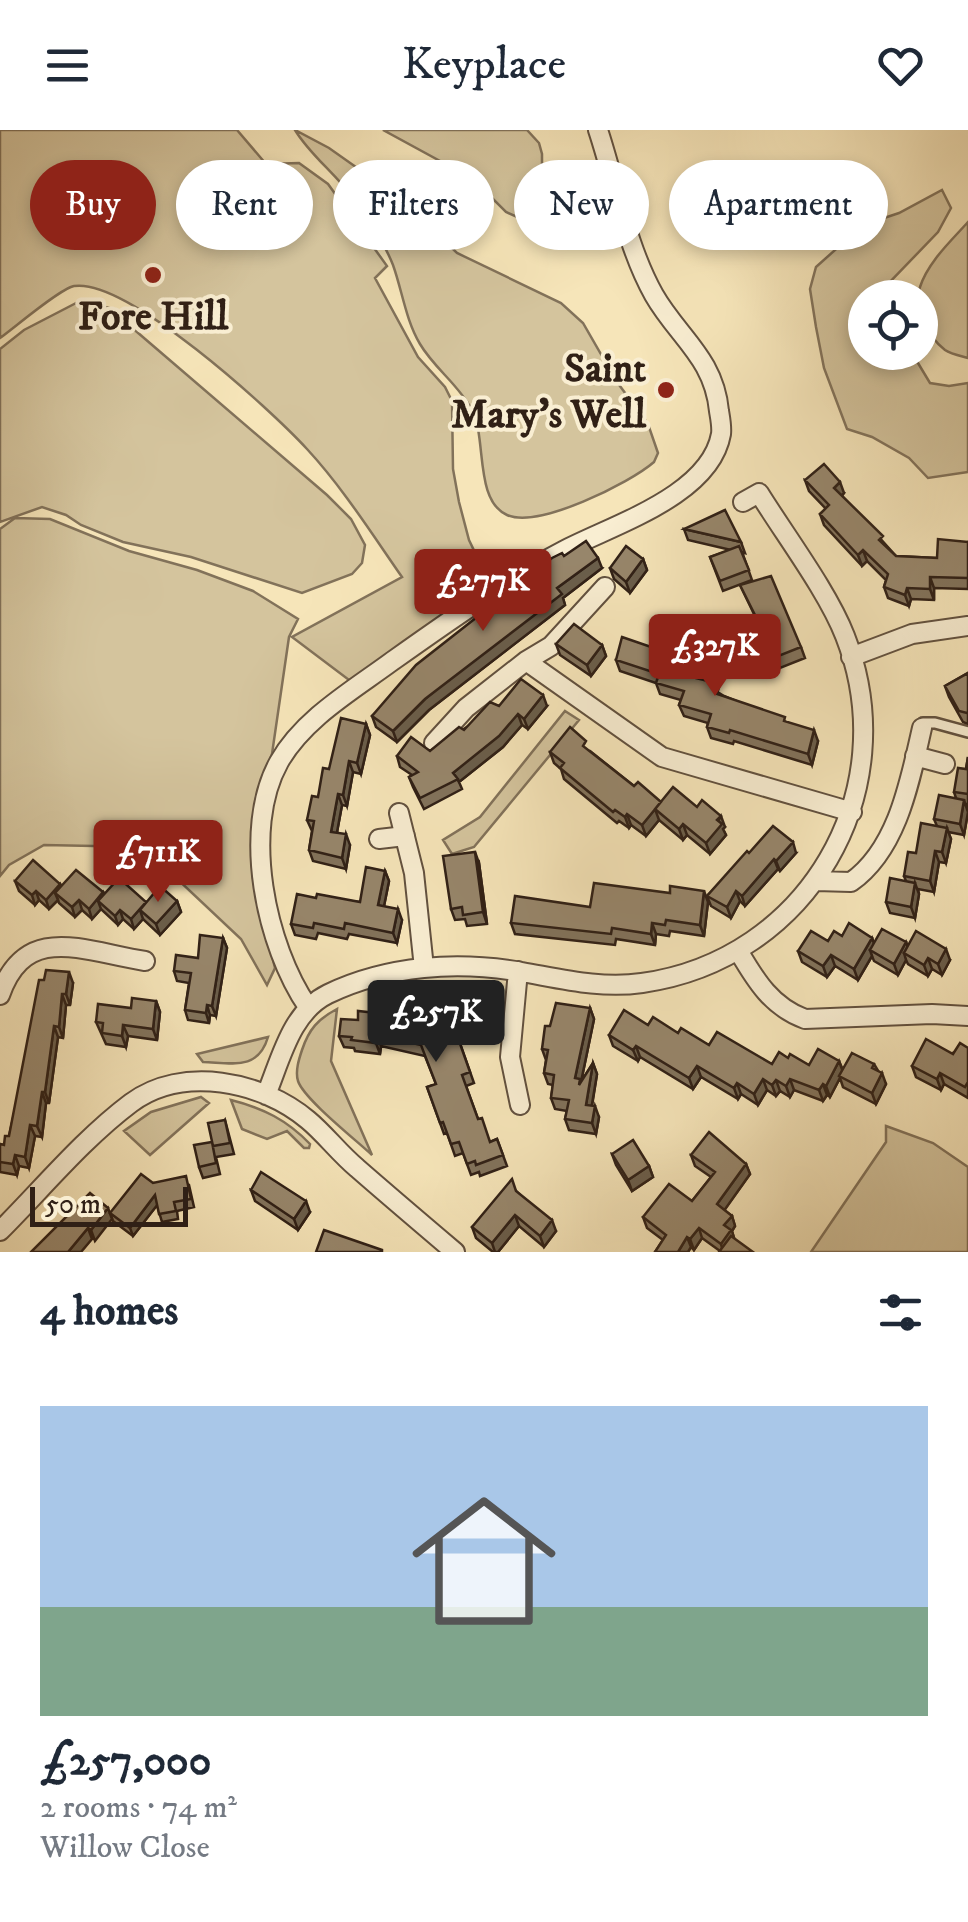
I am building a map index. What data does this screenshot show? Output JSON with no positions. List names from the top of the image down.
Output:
{
  "places": ["Fore Hill", "Saint Mary's Well"],
  "scale_bar": "50 m",
  "page": {
    "header": "Keyplace",
    "chip": [
      "Buy",
      "Rent",
      "Filters",
      "New",
      "Apartment"
    ],
    "price": [
      "£277K",
      "£327K",
      "£711K",
      "£257K"
    ],
    "scale": "50 m",
    "heading": "4 homes",
    "list": [
      {
        "name": "£257,000",
        "note": "2 rooms · 74 m² · Willow Close"
      }
    ]
  }
}
